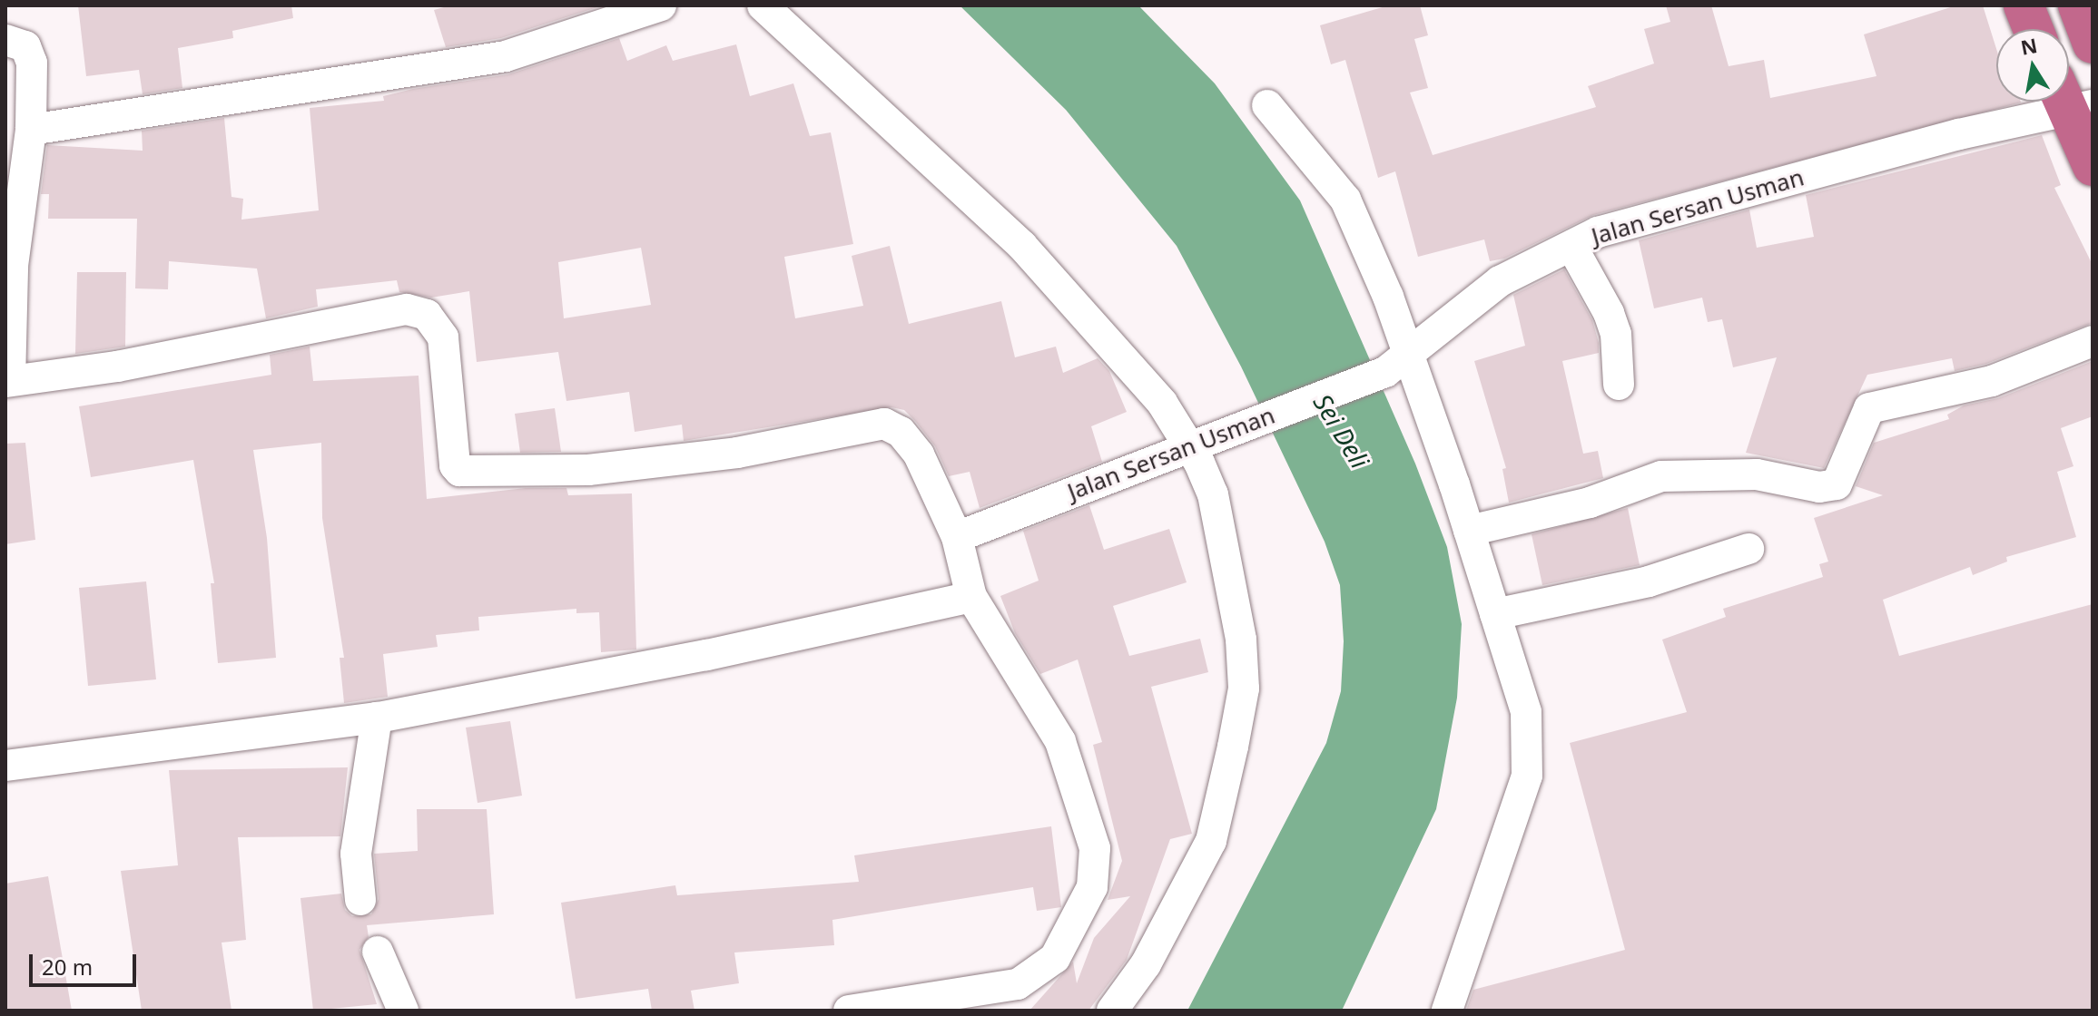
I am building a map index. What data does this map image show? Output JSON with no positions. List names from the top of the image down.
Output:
{
  "streets": {
    "street": ["Jalan Sersan Usman"]
  },
  "water": ["Sei Deli"],
  "scale_bar": "20 m",
  "north": "top"
}
